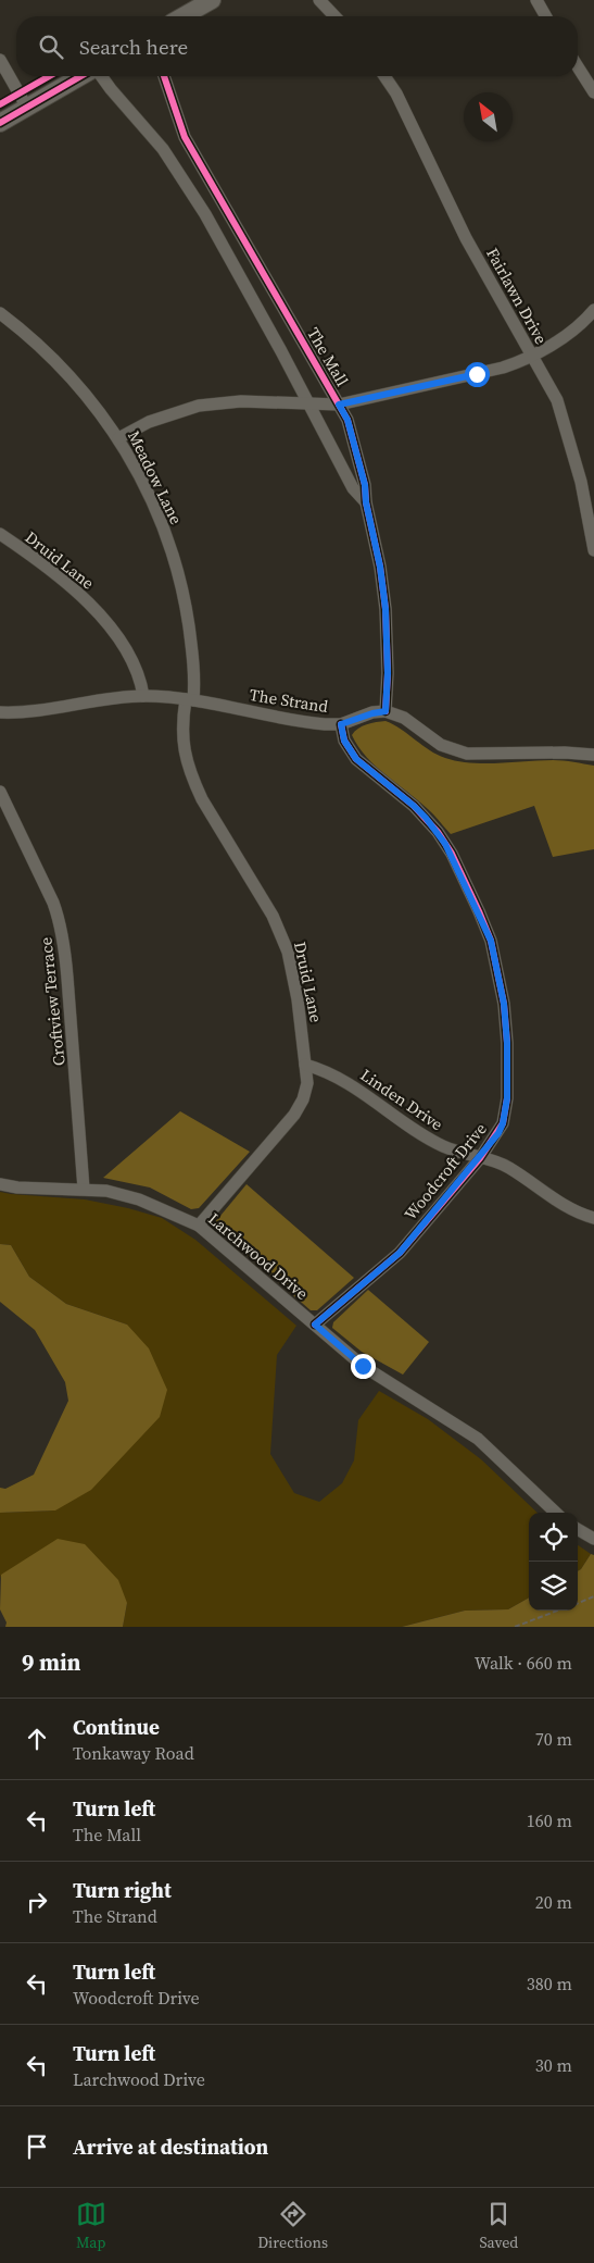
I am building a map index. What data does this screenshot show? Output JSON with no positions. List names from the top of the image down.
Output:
{
  "streets": {
    "street": [
      "Fairlawn Drive",
      "The Mall",
      "Meadow Lane",
      "Druid Lane",
      "The Strand",
      "Croftview Terrace",
      "Linden Drive",
      "Woodcroft Drive",
      "Larchwood Drive"
    ]
  },
  "crossings": [
    ["The Mall", "The Strand"],
    ["Meadow Lane", "Druid Lane"],
    ["Meadow Lane", "The Strand"],
    ["Druid Lane", "The Strand"],
    ["Druid Lane", "Linden Drive"],
    ["Druid Lane", "Larchwood Drive"],
    ["The Strand", "Woodcroft Drive"],
    ["Croftview Terrace", "Larchwood Drive"],
    ["Linden Drive", "Woodcroft Drive"],
    ["Woodcroft Drive", "Larchwood Drive"]
  ],
  "north": "top left",
  "page": {
    "search": "Search here",
    "heading": ["9 min", "Walk · 660 m"],
    "list": [
      ["Continue", "Tonkaway Road", "70 m"],
      ["Turn left", "The Mall", "160 m"],
      ["Turn right", "The Strand", "20 m"],
      ["Turn left", "Woodcroft Drive", "380 m"],
      ["Turn left", "Larchwood Drive", "30 m"],
      "Arrive at destination"
    ],
    "nav": ["Map", "Directions", "Saved"]
  }
}
